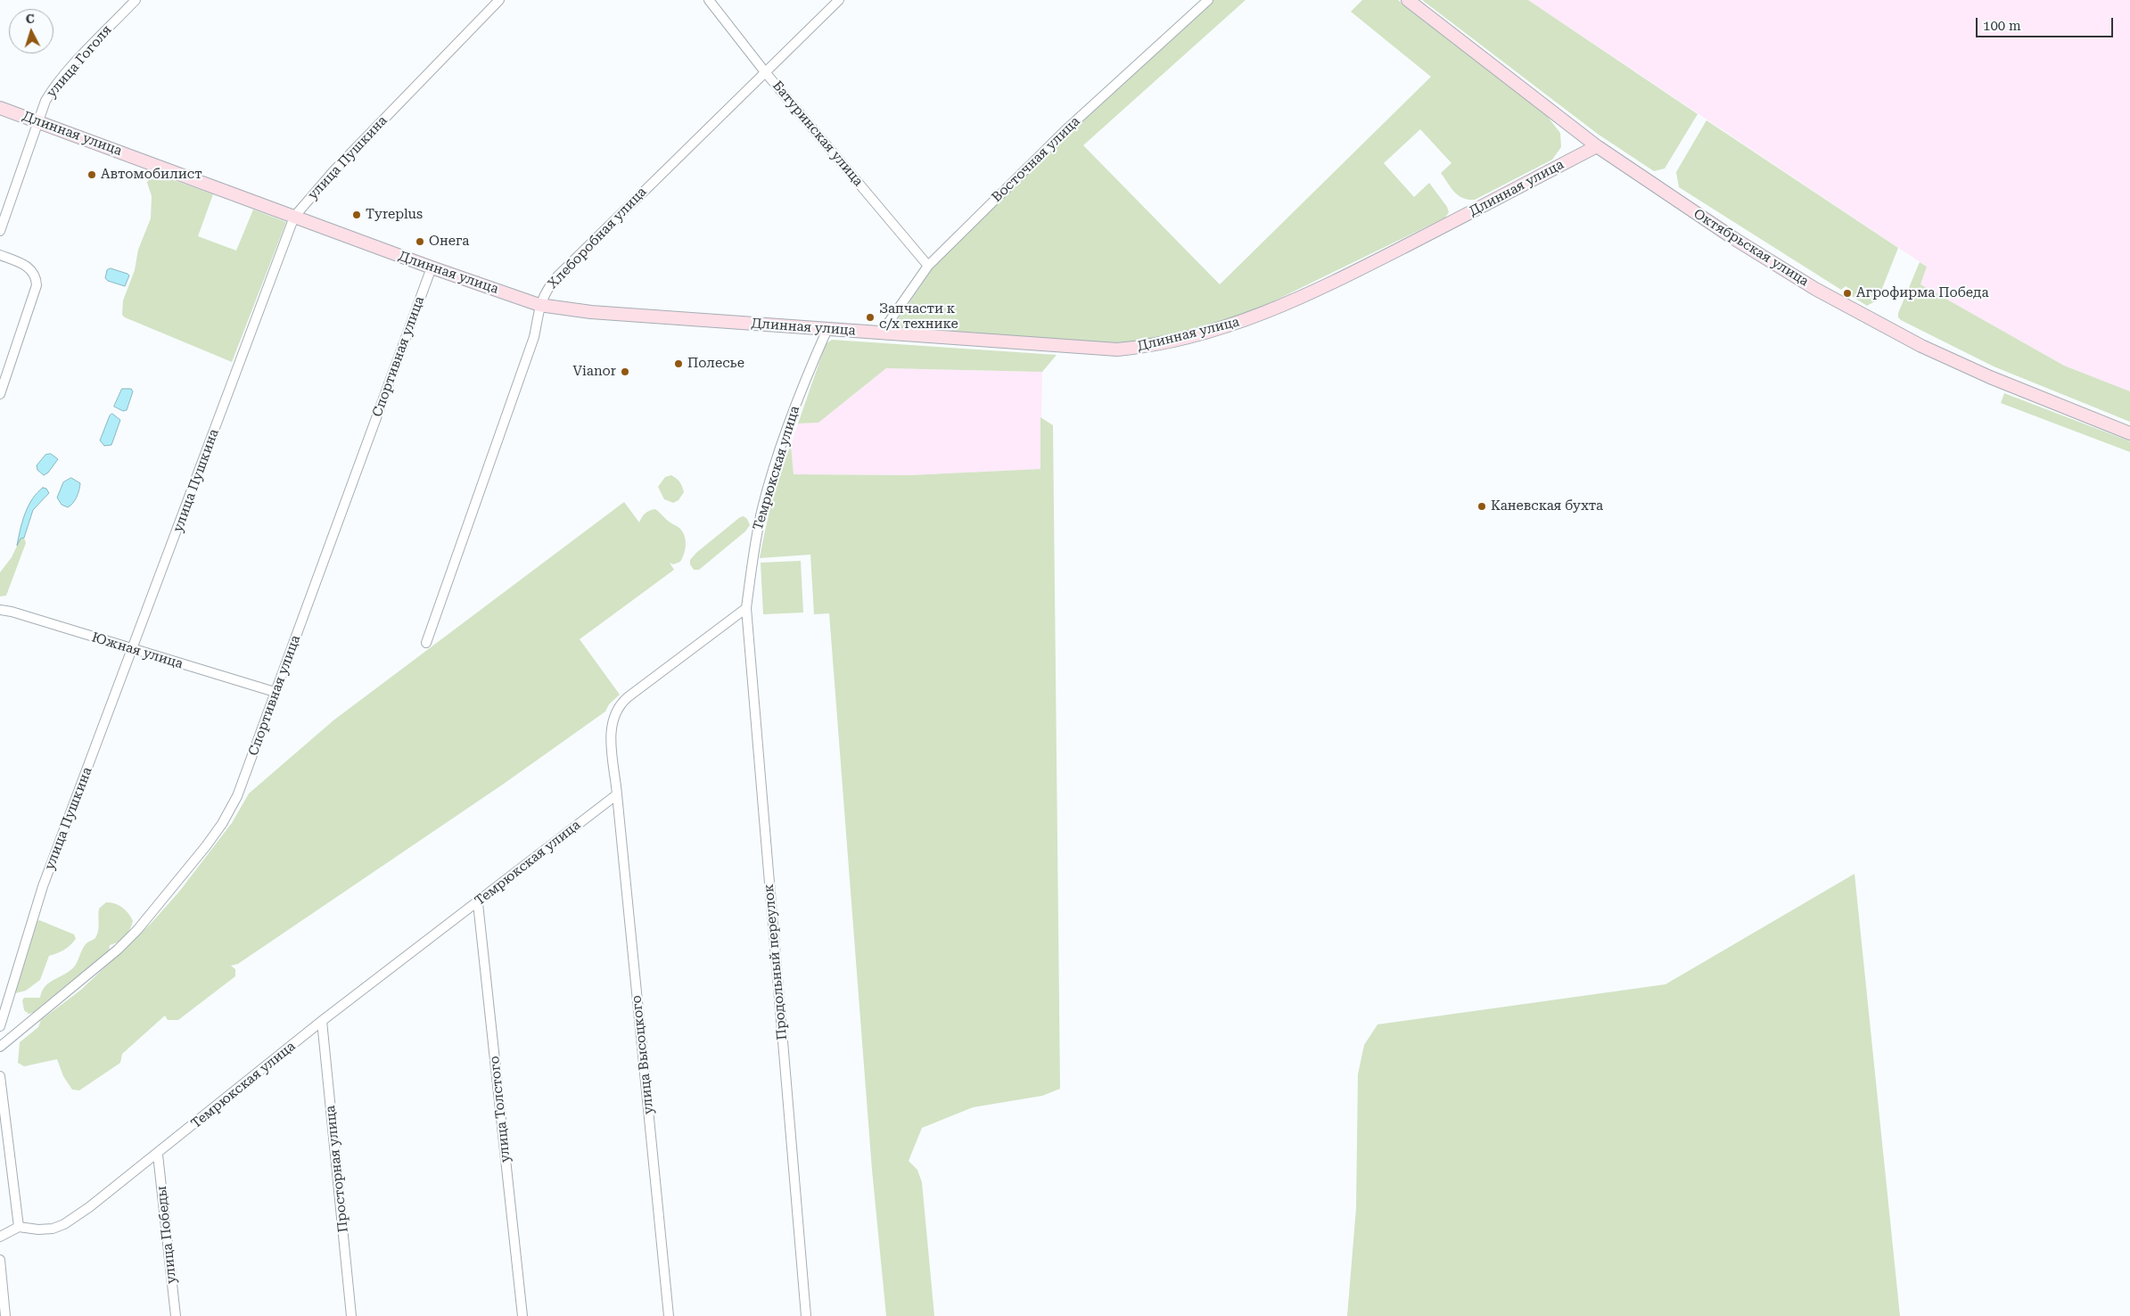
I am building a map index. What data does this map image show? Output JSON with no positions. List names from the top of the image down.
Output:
{
  "streets": {
    "street": [
      "улица Гоголя",
      "Длинная улица",
      "Батуринская улица",
      "улица Пушкина",
      "Восточная улица",
      "Хлеборобная улица",
      "Октябрьская улица",
      "Спортивная улица",
      "Темрюкская улица",
      "Южная улица",
      "Продольный переулок",
      "улица Высоцкого",
      "улица Толстого",
      "Просторная улица",
      "улица Победы"
    ]
  },
  "crossings": [
    ["улица Гоголя", "Длинная улица"],
    ["Длинная улица", "улица Пушкина"],
    ["Длинная улица", "Восточная улица"],
    ["Длинная улица", "Хлеборобная улица"],
    ["Длинная улица", "Октябрьская улица"],
    ["Длинная улица", "Спортивная улица"],
    ["Длинная улица", "Темрюкская улица"],
    ["Батуринская улица", "Восточная улица"],
    ["Батуринская улица", "Хлеборобная улица"],
    ["улица Пушкина", "Южная улица"],
    ["Спортивная улица", "Южная улица"],
    ["Темрюкская улица", "Продольный переулок"],
    ["Темрюкская улица", "улица Высоцкого"],
    ["Темрюкская улица", "улица Толстого"],
    ["Темрюкская улица", "Просторная улица"],
    ["Темрюкская улица", "улица Победы"]
  ],
  "places": [
    "Автомобилист",
    "Tyreplus",
    "Онега",
    "Агрофирма Победа",
    "Запчасти к с/х технике",
    "Полесье",
    "Vianor",
    "Каневская бухта"
  ],
  "scale_bar": "100 m",
  "north": "top"
}
